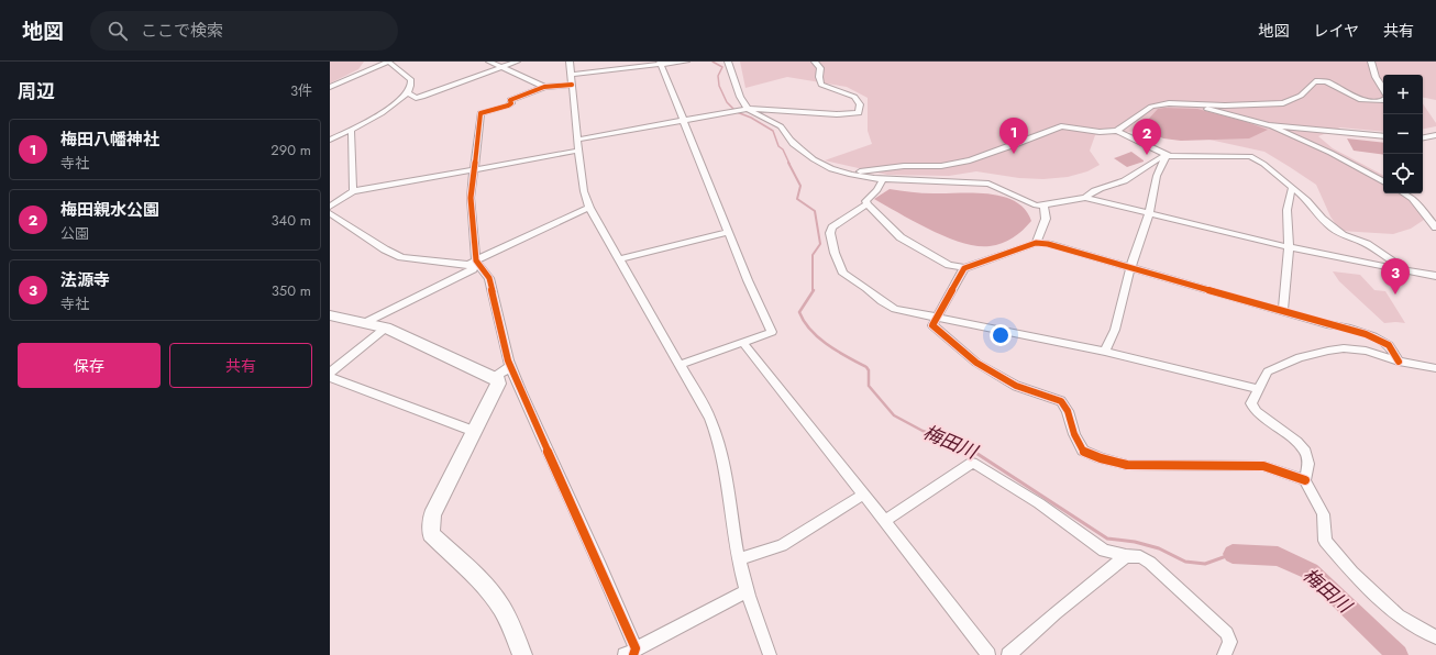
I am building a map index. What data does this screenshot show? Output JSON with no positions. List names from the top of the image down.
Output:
{
  "water": ["梅田川"],
  "page": {
    "header": "地図",
    "search": "ここで検索",
    "nav": ["地図", "レイヤ", "共有"],
    "heading": ["周辺", "3件"],
    "map_buttons": ["+", "−"],
    "pins": ["1", "2", "3"],
    "list": [
      {
        "mark": "1",
        "name": "梅田八幡神社",
        "note": "寺社",
        "value": "290 m"
      },
      {
        "mark": "2",
        "name": "梅田親水公園",
        "note": "公園",
        "value": "340 m"
      },
      {
        "mark": "3",
        "name": "法源寺",
        "note": "寺社",
        "value": "350 m"
      }
    ],
    "buttons": ["保存", "共有"]
  }
}
